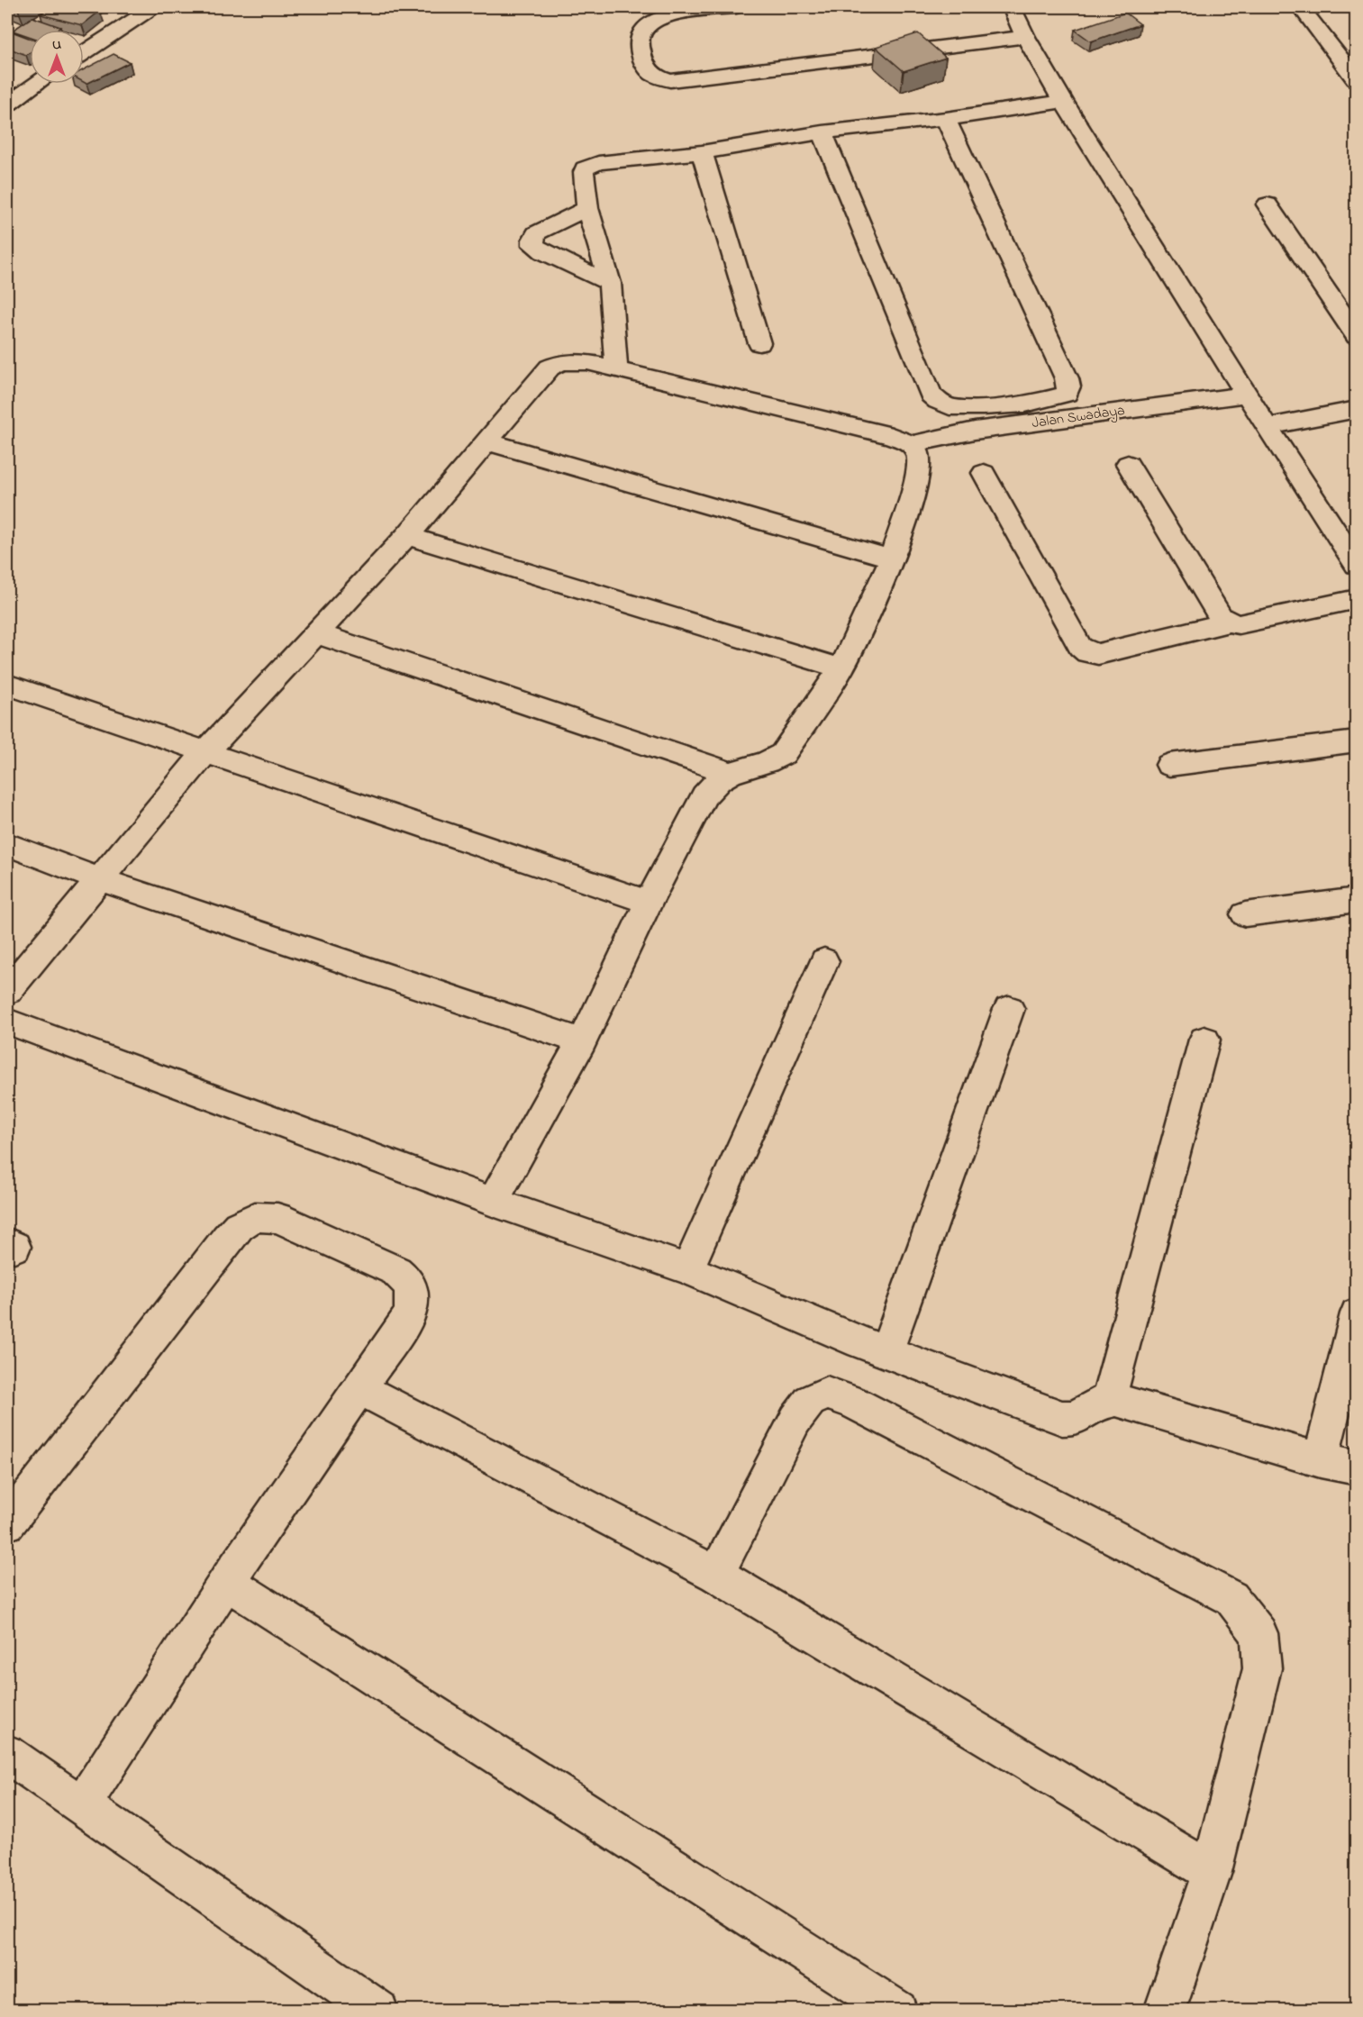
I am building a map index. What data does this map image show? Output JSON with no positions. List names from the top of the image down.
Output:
{
  "streets": {
    "street": ["Jalan Swadaya"]
  },
  "north": "top"
}
